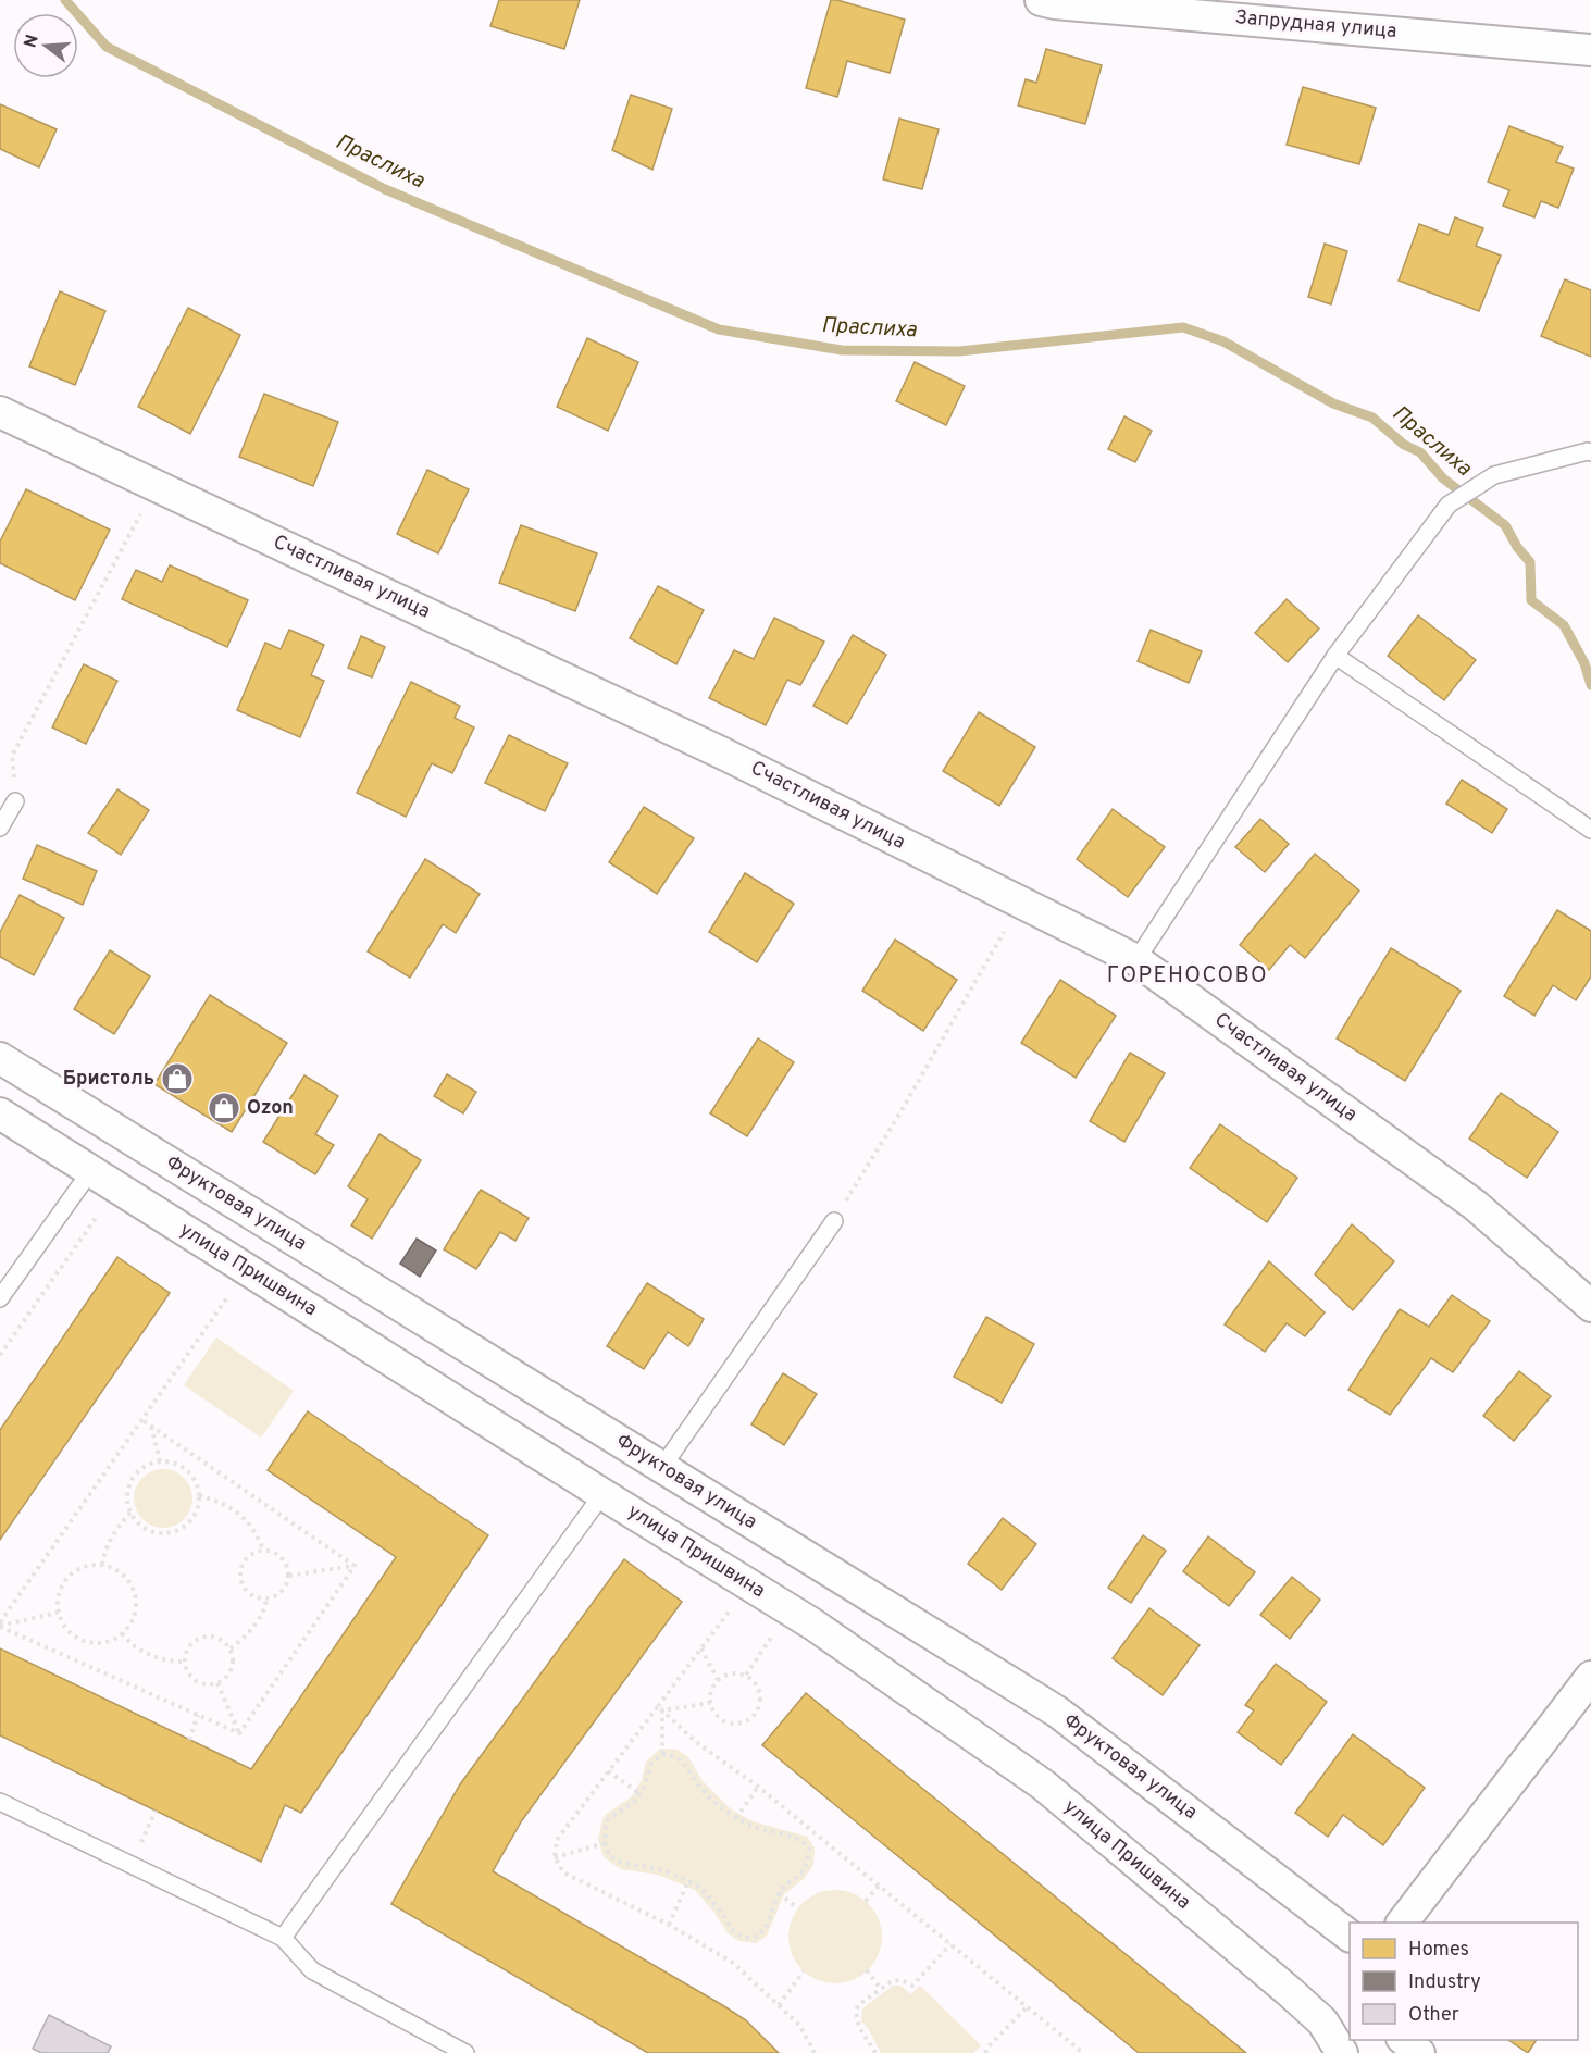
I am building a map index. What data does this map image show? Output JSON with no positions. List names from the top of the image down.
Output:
{
  "streets": {
    "street": [
      "Запрудная улица",
      "Счастливая улица",
      "Фруктовая улица",
      "улица Пришвина"
    ]
  },
  "districts": ["ГОРЕНОСОВО"],
  "water": ["Праслиха"],
  "places": {
    "shop": ["Бристоль", "Ozon"]
  },
  "legend": ["Homes", "Industry", "Other"],
  "north": "left"
}
